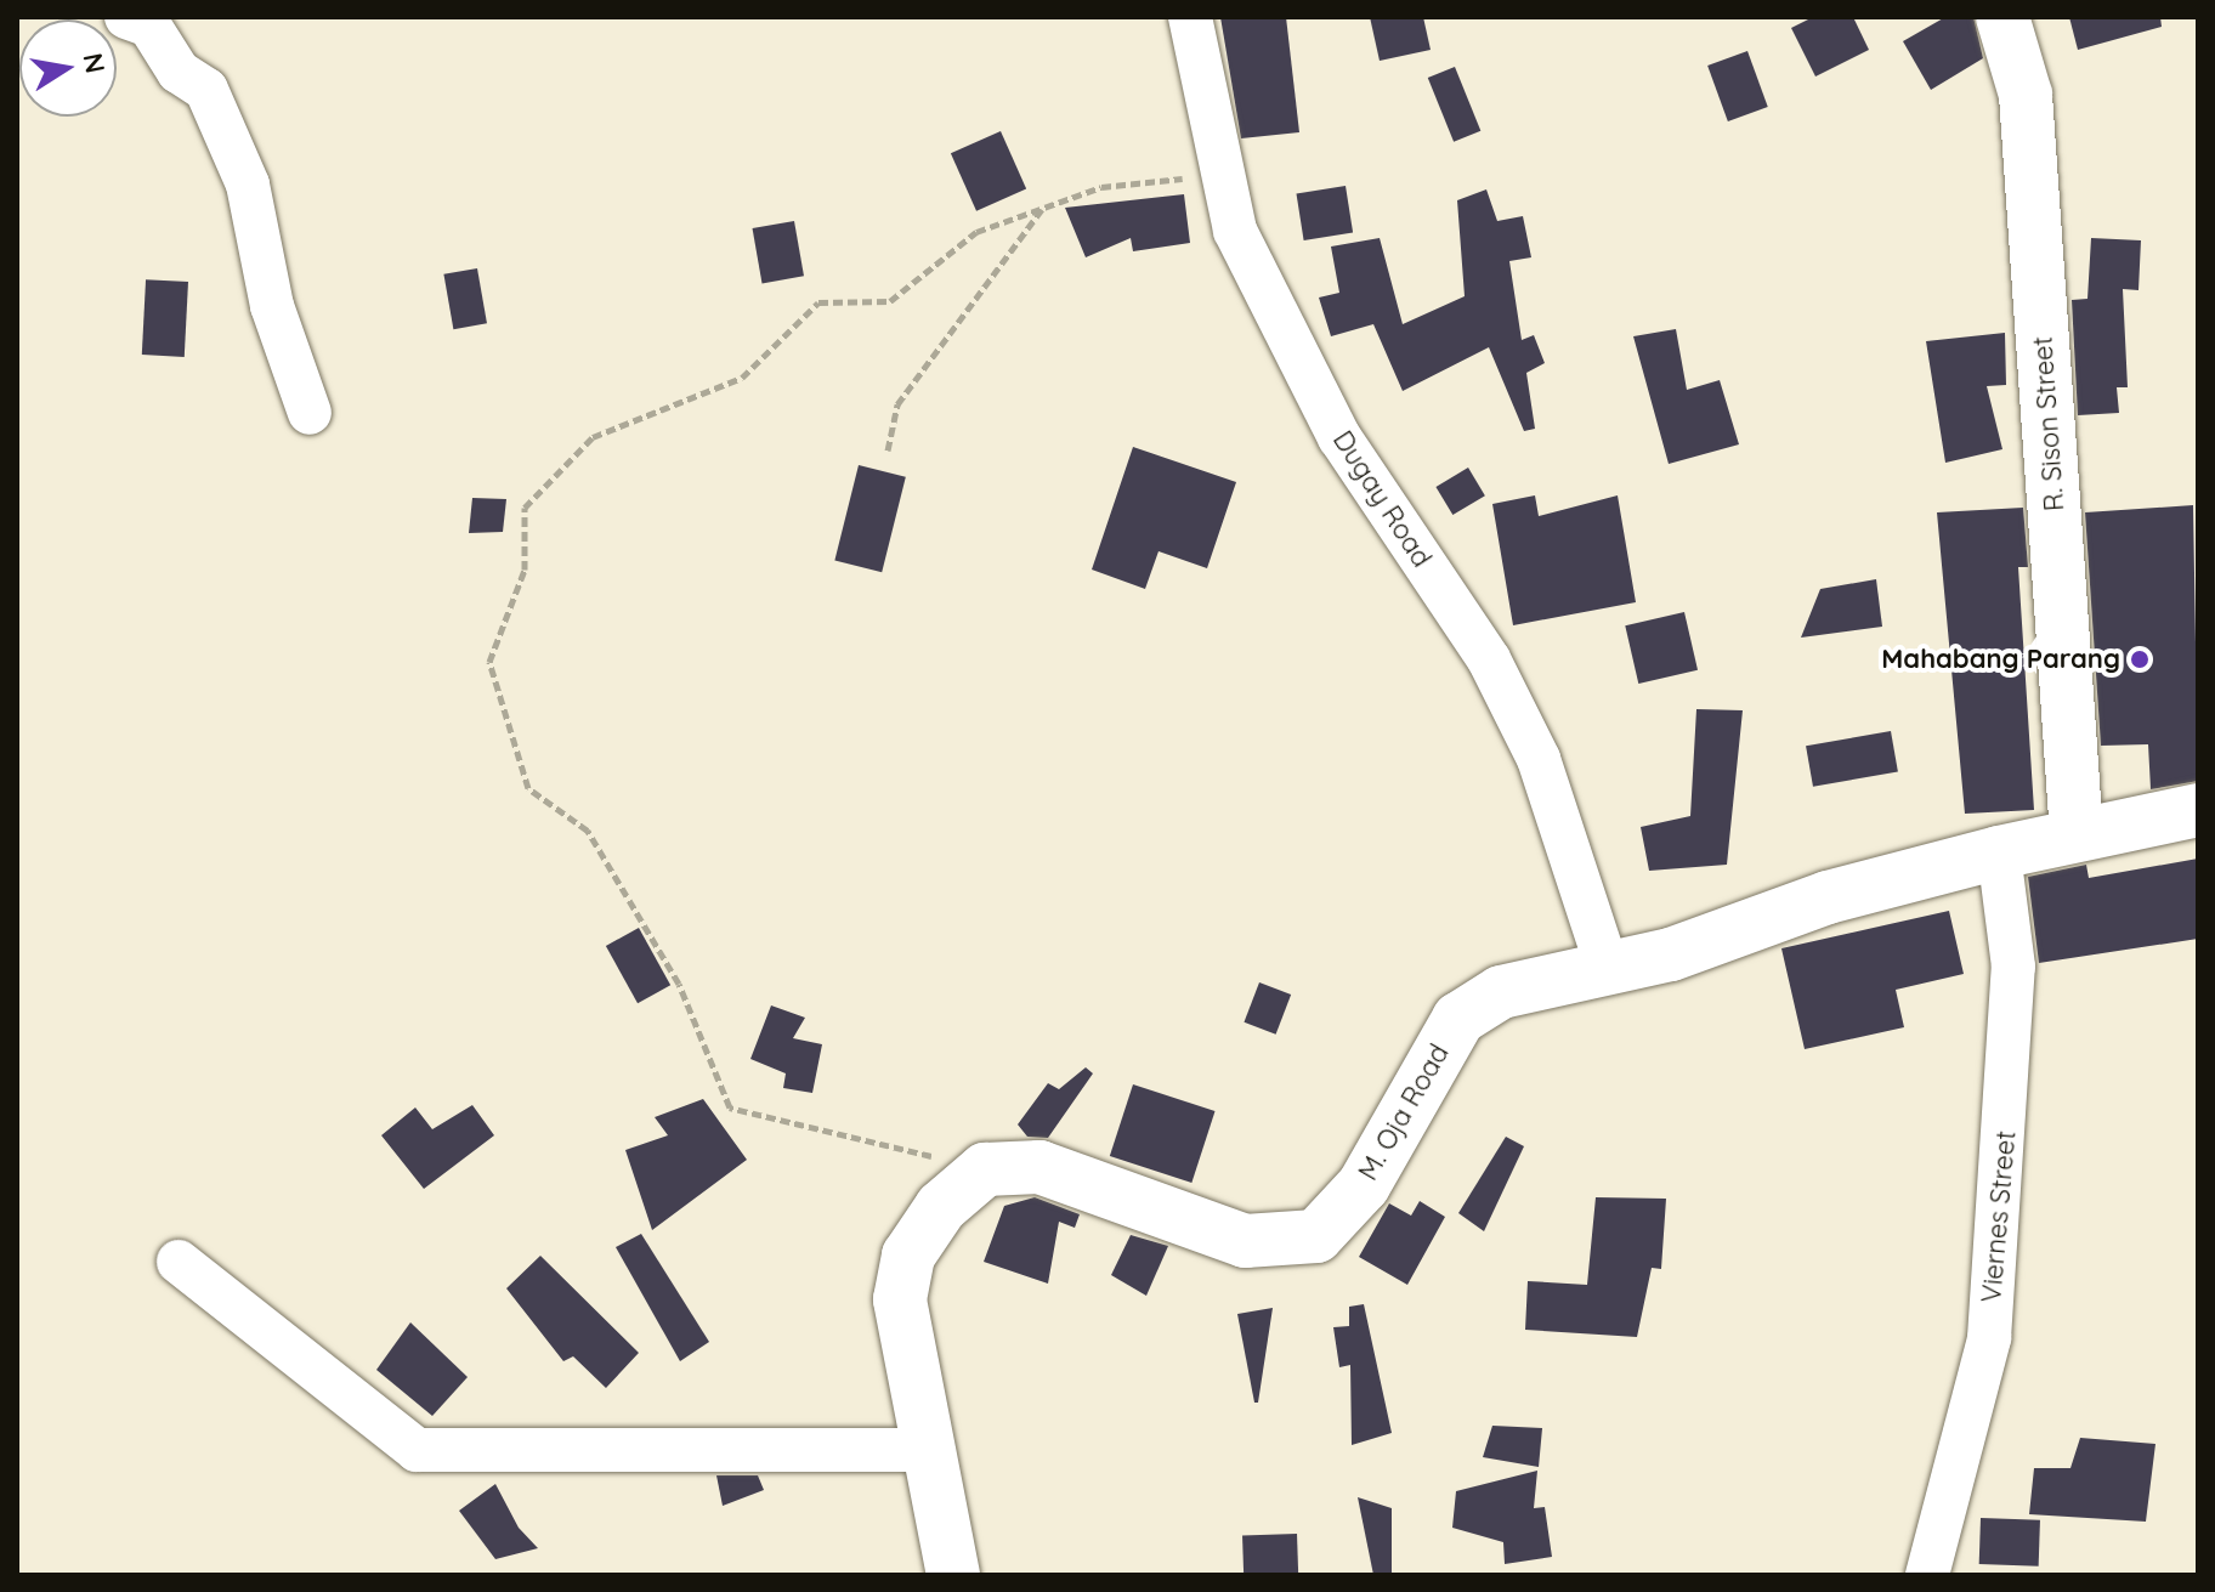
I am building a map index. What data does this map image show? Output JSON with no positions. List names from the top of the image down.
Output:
{
  "streets": {
    "street": [
      "R. Sison Street",
      "Dugay Road",
      "M. Oja Road",
      "Viernes Street"
    ]
  },
  "crossings": [
    ["R. Sison Street", "M. Oja Road"],
    ["Dugay Road", "M. Oja Road"],
    ["M. Oja Road", "Viernes Street"]
  ],
  "places": ["Mahabang Parang"],
  "north": "right"
}
